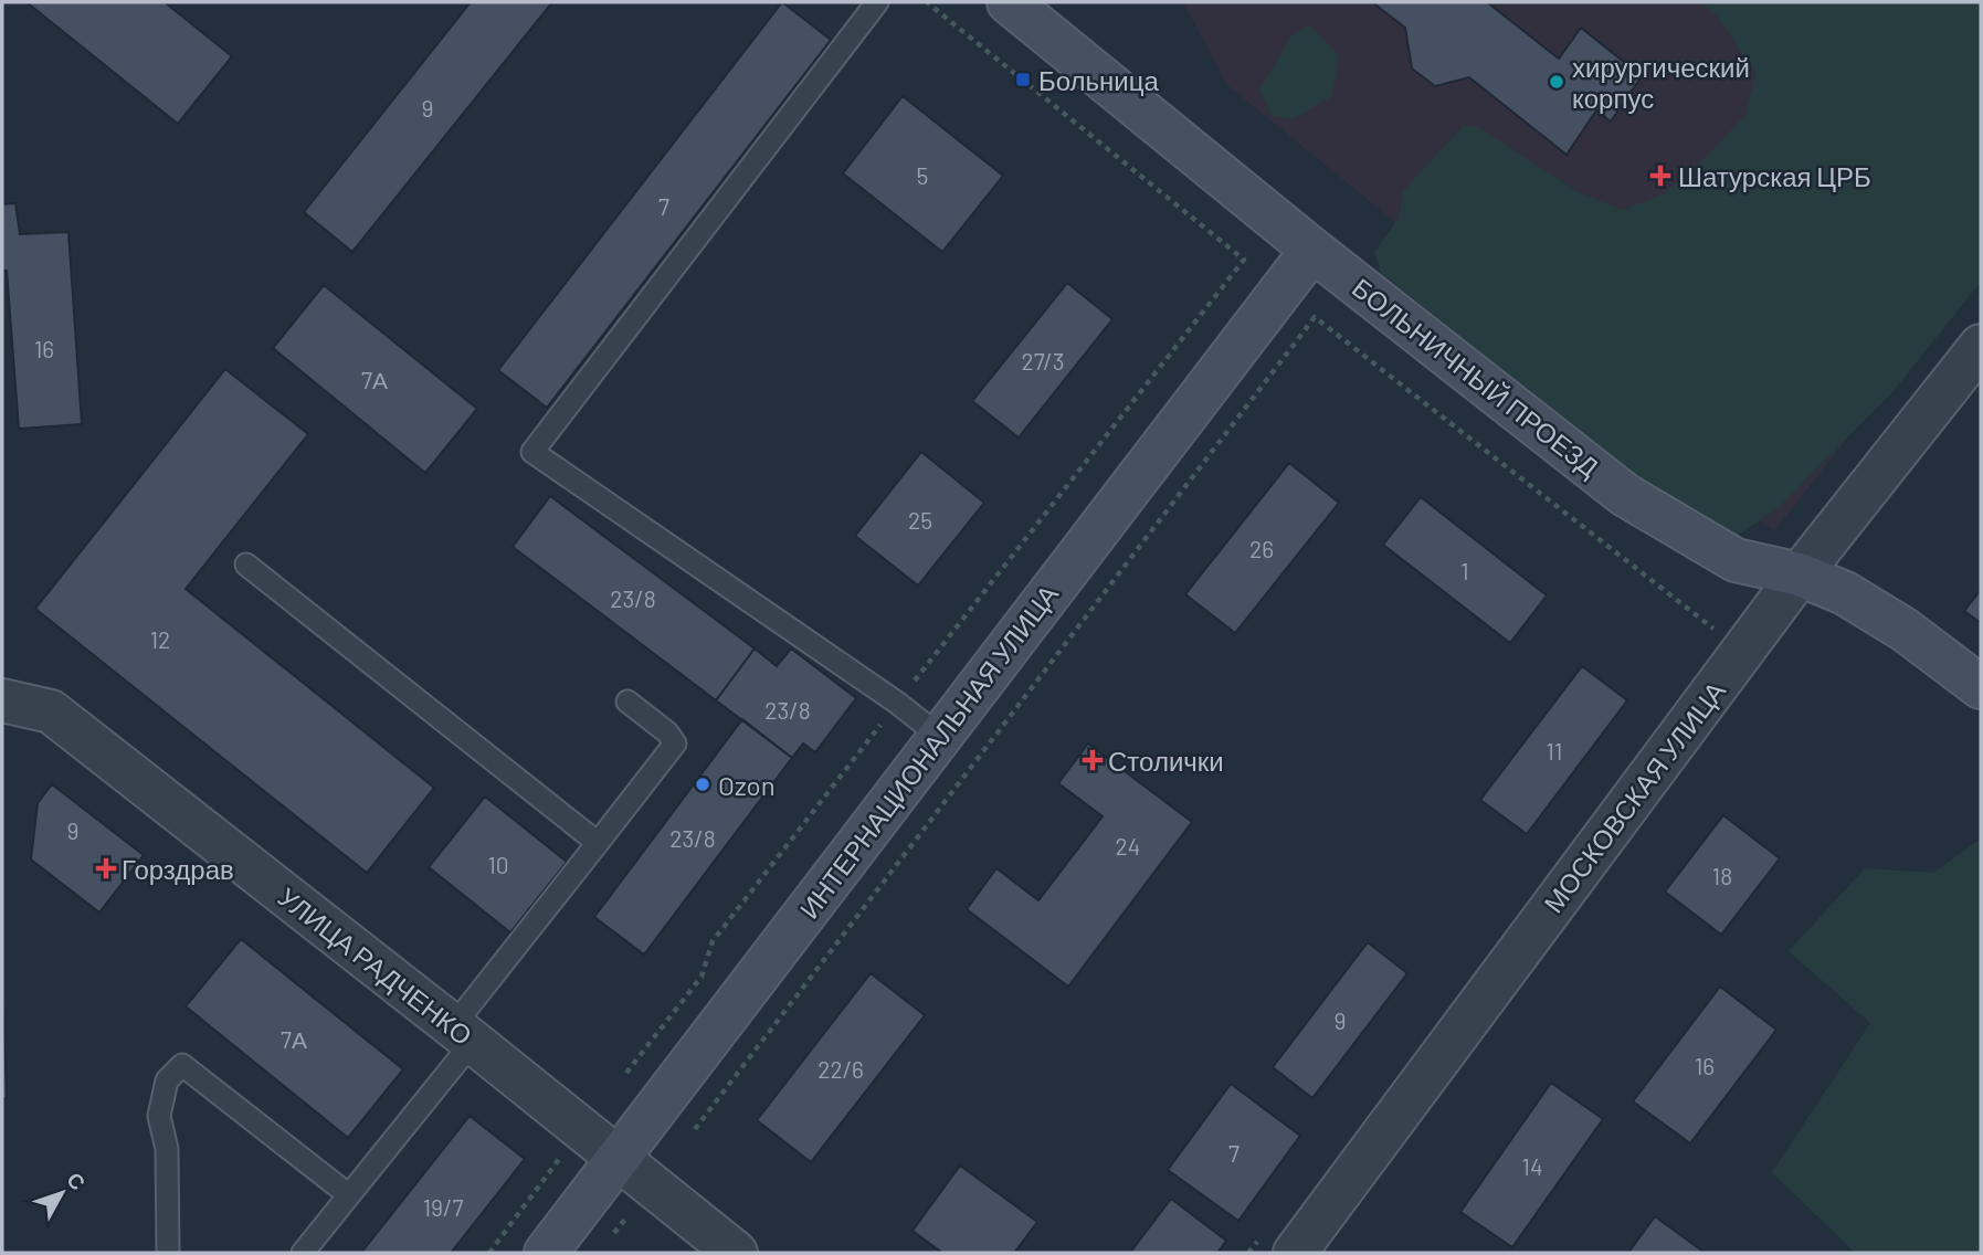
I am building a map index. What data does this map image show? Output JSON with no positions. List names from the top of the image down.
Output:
{
  "streets": {
    "street": [
      "БОЛЬНИЧНЫЙ ПРОЕЗД",
      "ИНТЕРНАЦИОНАЛЬНАЯ УЛИЦА",
      "МОСКОВСКАЯ УЛИЦА",
      "УЛИЦА РАДЧЕНКО"
    ]
  },
  "crossings": [
    ["БОЛЬНИЧНЫЙ ПРОЕЗД", "ИНТЕРНАЦИОНАЛЬНАЯ УЛИЦА"],
    ["БОЛЬНИЧНЫЙ ПРОЕЗД", "МОСКОВСКАЯ УЛИЦА"],
    ["ИНТЕРНАЦИОНАЛЬНАЯ УЛИЦА", "УЛИЦА РАДЧЕНКО"]
  ],
  "places": {
    "transit": ["Больница"],
    "other": ["хирургический корпус", "Ozon"],
    "health": ["Шатурская ЦРБ", "Столички", "Горздрав"]
  },
  "house_numbers": [
    "9",
    "5",
    "7",
    "16",
    "27/3",
    "7А",
    "25",
    "26",
    "1",
    "23/8",
    "12",
    "23/8",
    "11",
    "9",
    "23/8",
    "24",
    "10",
    "18",
    "9",
    "7А",
    "16",
    "22/6",
    "7",
    "14",
    "19/7"
  ],
  "north": "top right"
}
